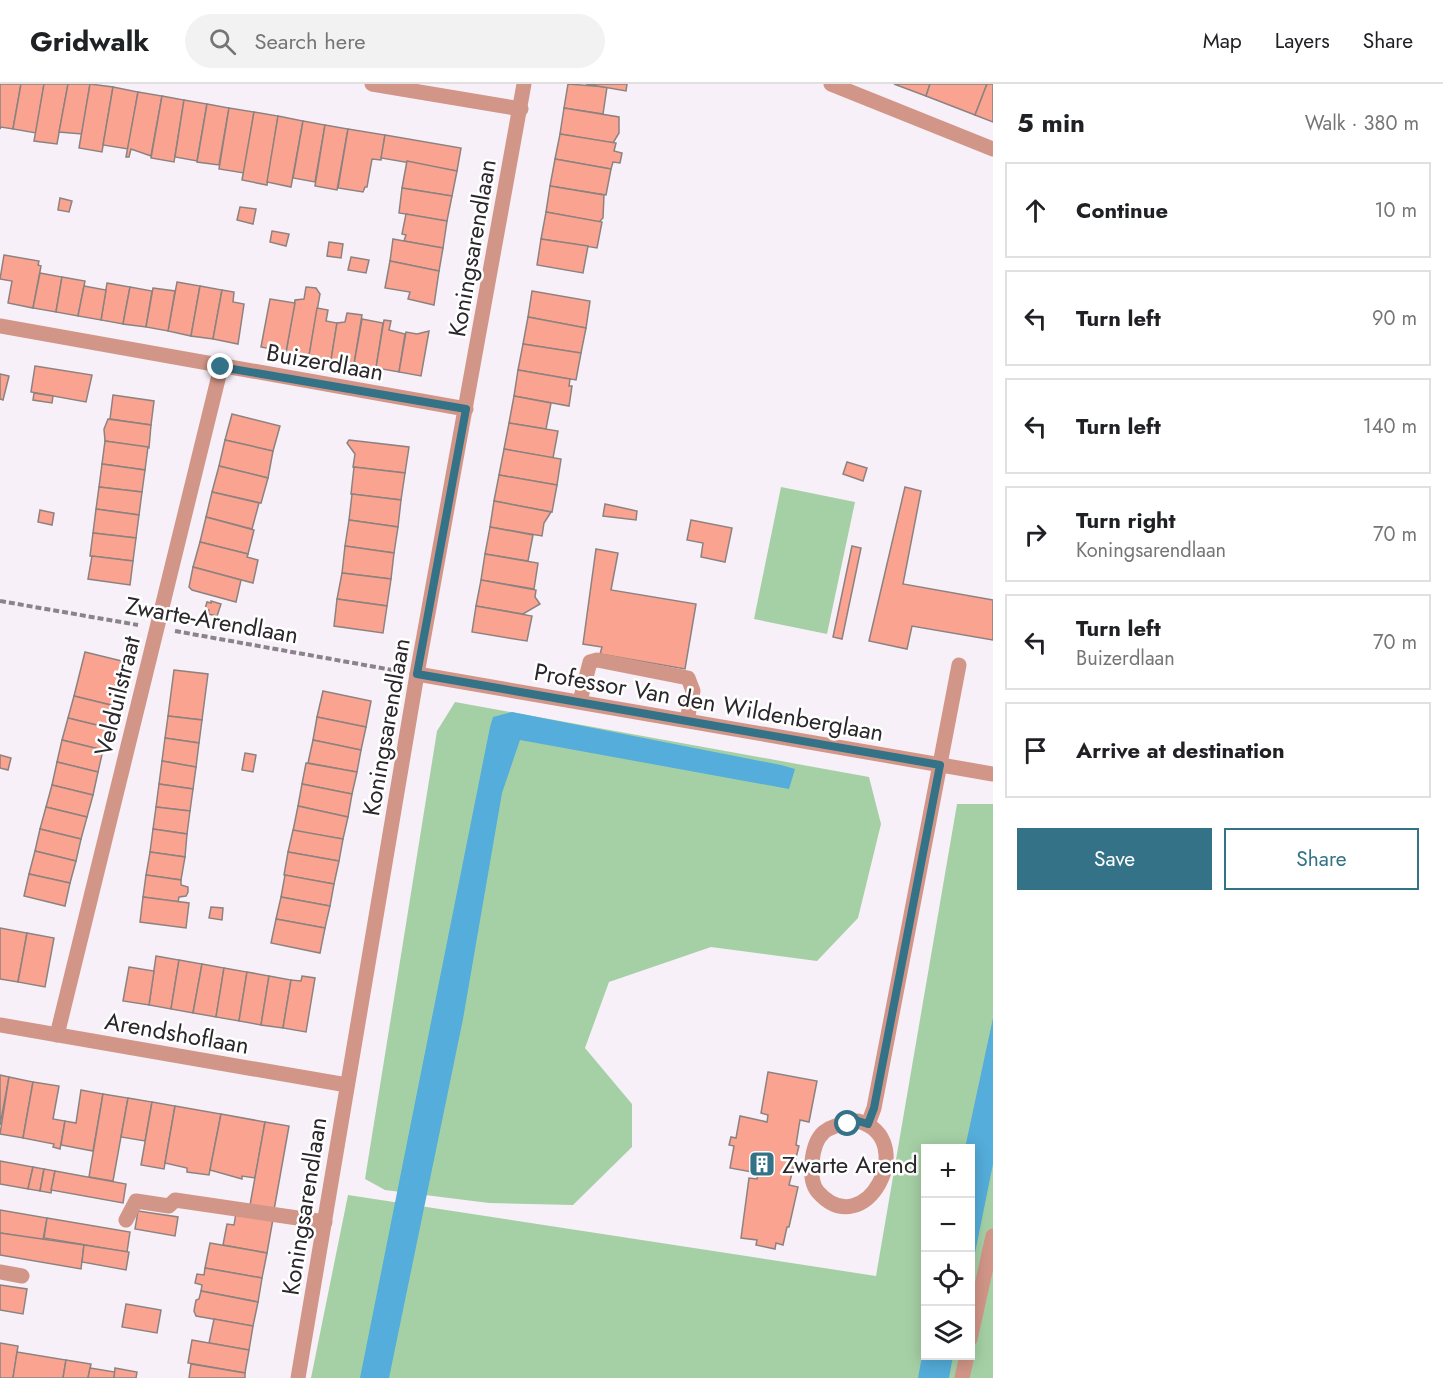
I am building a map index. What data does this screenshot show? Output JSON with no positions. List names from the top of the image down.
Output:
{
  "streets": {
    "street": [
      "Koningsarendlaan",
      "Buizerdlaan",
      "Velduilstraat",
      "Professor Van den Wildenberglaan",
      "Arendshoflaan"
    ],
    "path": ["Zwarte-Arendlaan"]
  },
  "crossings": [
    ["Koningsarendlaan", "Buizerdlaan"],
    ["Koningsarendlaan", "Zwarte-Arendlaan"],
    ["Koningsarendlaan", "Professor Van den Wildenberglaan"],
    ["Koningsarendlaan", "Arendshoflaan"],
    ["Buizerdlaan", "Velduilstraat"],
    ["Zwarte-Arendlaan", "Velduilstraat"],
    ["Zwarte-Arendlaan", "Professor Van den Wildenberglaan"],
    ["Velduilstraat", "Arendshoflaan"]
  ],
  "places": {
    "building": ["Zwarte Arend"]
  },
  "page": {
    "header": "Gridwalk",
    "search": "Search here",
    "nav": ["Map", "Layers", "Share"],
    "heading": ["5 min", "Walk · 380 m"],
    "list": [
      ["Continue", "10 m"],
      ["Turn left", "90 m"],
      ["Turn left", "140 m"],
      ["Turn right", "Koningsarendlaan", "70 m"],
      ["Turn left", "Buizerdlaan", "70 m"],
      "Arrive at destination"
    ],
    "buttons": ["Save", "Share"],
    "map_buttons": ["+", "−"]
  }
}
